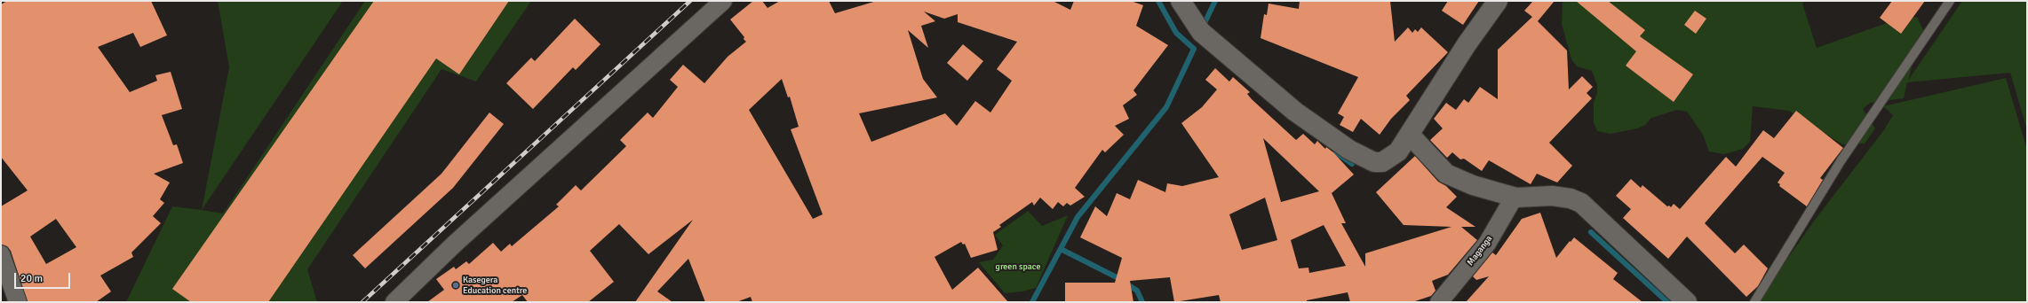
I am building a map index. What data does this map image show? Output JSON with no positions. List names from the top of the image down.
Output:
{
  "streets": {
    "street": ["Maganga"]
  },
  "parks": ["green space"],
  "places": ["Kasegera Education centre"],
  "scale_bar": "20 m"
}
